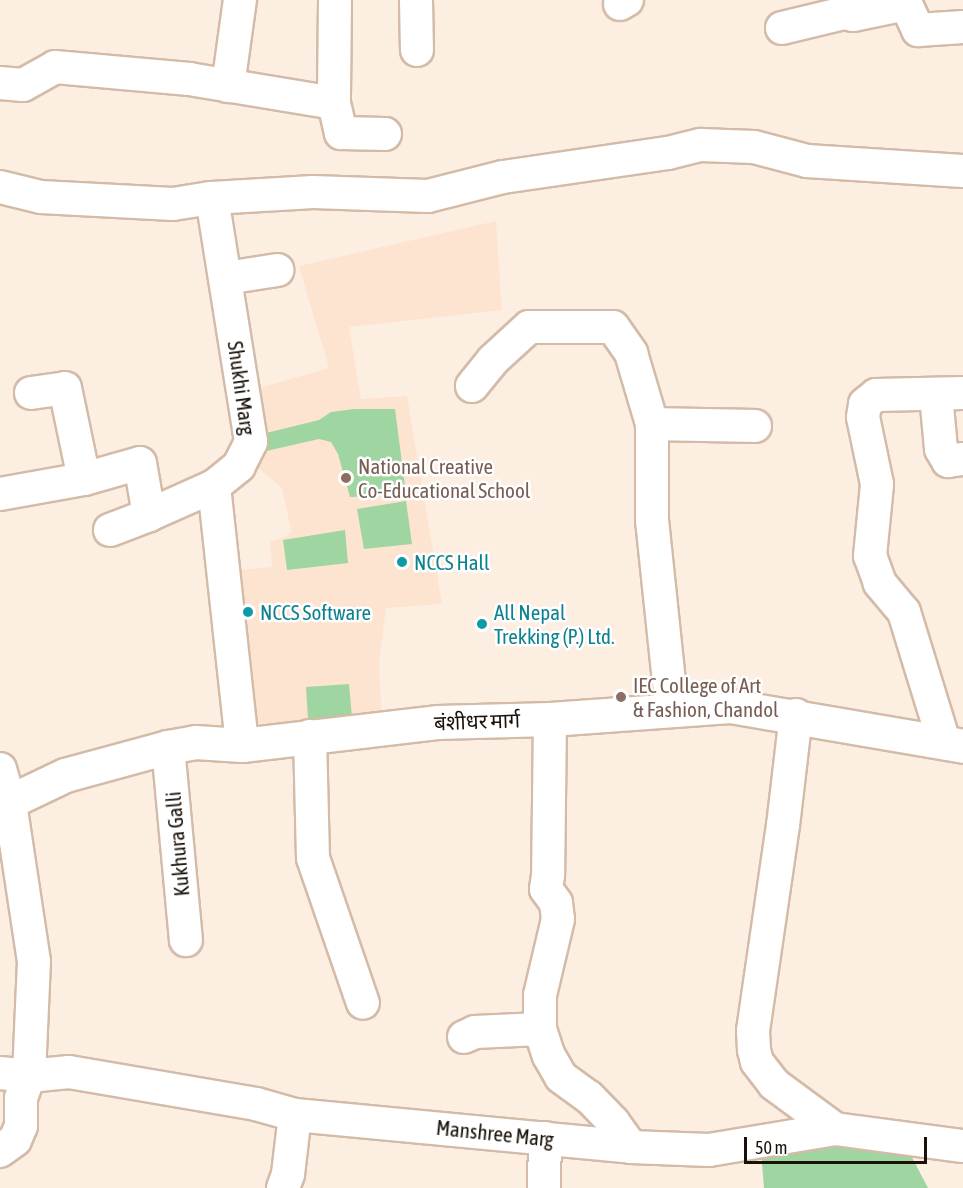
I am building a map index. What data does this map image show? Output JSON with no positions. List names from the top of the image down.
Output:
{
  "streets": {
    "main road": ["बंशीधर मार्ग"],
    "street": ["Shukhi Marg", "Kukhura Galli", "Manshree Marg"]
  },
  "crossings": [
    ["बंशीधर मार्ग", "Kukhura Galli"]
  ],
  "places": [
    "National Creative Co-Educational School",
    "NCCS Hall",
    "NCCS Software",
    "All Nepal Trekking (P.) Ltd.",
    "IEC College of Art & Fashion, Chandol"
  ],
  "scale_bar": "50 m"
}
